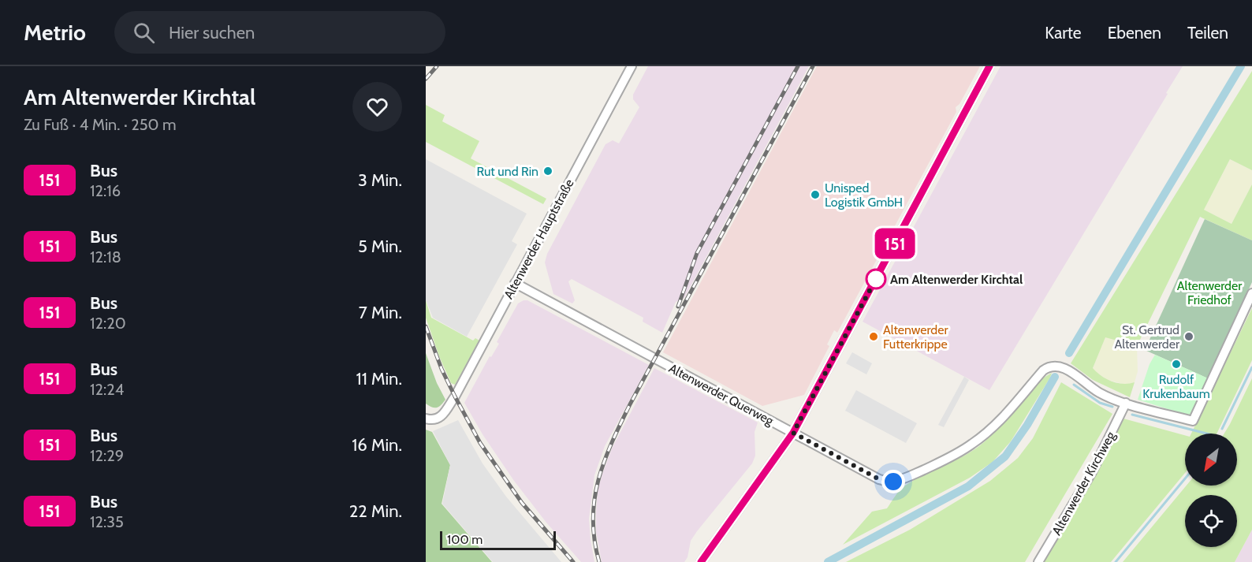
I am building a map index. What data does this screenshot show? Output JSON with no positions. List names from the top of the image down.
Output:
{
  "streets": {
    "street": ["Altenwerder Hauptstraße", "Altenwerder Querweg", "Altenwerder Kirchweg"]
  },
  "crossings": [
    ["Altenwerder Hauptstraße", "Altenwerder Querweg"],
    ["Altenwerder Querweg", "Altenwerder Kirchweg"]
  ],
  "parks": ["Altenwerder Friedhof"],
  "places": [
    "Rut und Rin",
    "Unisped Logistik GmbH",
    "Am Altenwerder Kirchtal",
    "Altenwerder Futterkrippe",
    "St. Gertrud Altenwerder",
    "Rudolf Krukenbaum"
  ],
  "lines": ["bus line 151"],
  "scale_bar": "100 m",
  "north": "bottom left",
  "page": {
    "header": "Metrio",
    "search": "Hier suchen",
    "nav": ["Karte", "Ebenen", "Teilen"],
    "heading": ["Am Altenwerder Kirchtal", "Zu Fuß · 4 Min. · 250 m"],
    "on_map": "151",
    "list": [
      {
        "mark": "151",
        "name": "Bus",
        "note": "12:16",
        "value": "3 Min."
      },
      {
        "mark": "151",
        "name": "Bus",
        "note": "12:18",
        "value": "5 Min."
      },
      {
        "mark": "151",
        "name": "Bus",
        "note": "12:20",
        "value": "7 Min."
      },
      {
        "mark": "151",
        "name": "Bus",
        "note": "12:24",
        "value": "11 Min."
      },
      {
        "mark": "151",
        "name": "Bus",
        "note": "12:29",
        "value": "16 Min."
      },
      {
        "mark": "151",
        "name": "Bus",
        "note": "12:35",
        "value": "22 Min."
      }
    ],
    "scale": "100 m"
  }
}
